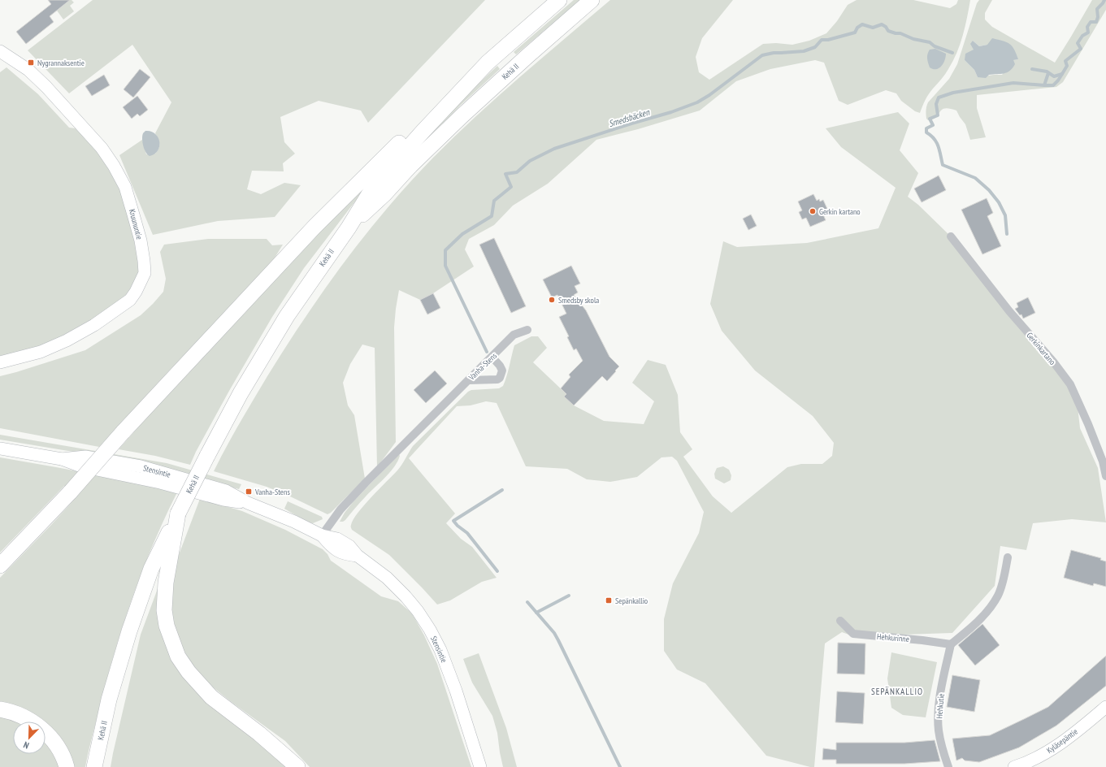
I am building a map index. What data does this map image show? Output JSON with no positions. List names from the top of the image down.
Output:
{
  "streets": {
    "highway": ["Kehä II"],
    "main road": ["Kruununtie", "Stensintie", "Kyläsepäntie"],
    "street": [
      "Gerkinkartano",
      "Vanha-Stens",
      "Hehkurinne",
      "Hehkutie"
    ]
  },
  "crossings": [
    ["Vanha-Stens", "Stensintie"],
    ["Hehkurinne", "Hehkutie"]
  ],
  "districts": ["SEPÄNKALLIO"],
  "water": ["Smedsbäcken"],
  "places": {
    "transit": ["Nygrannaksentie", "Vanha-Stens", "Sepänkallio"],
    "other": ["Gerkin kartano", "Smedsby skola"]
  },
  "north": "bottom left"
}
